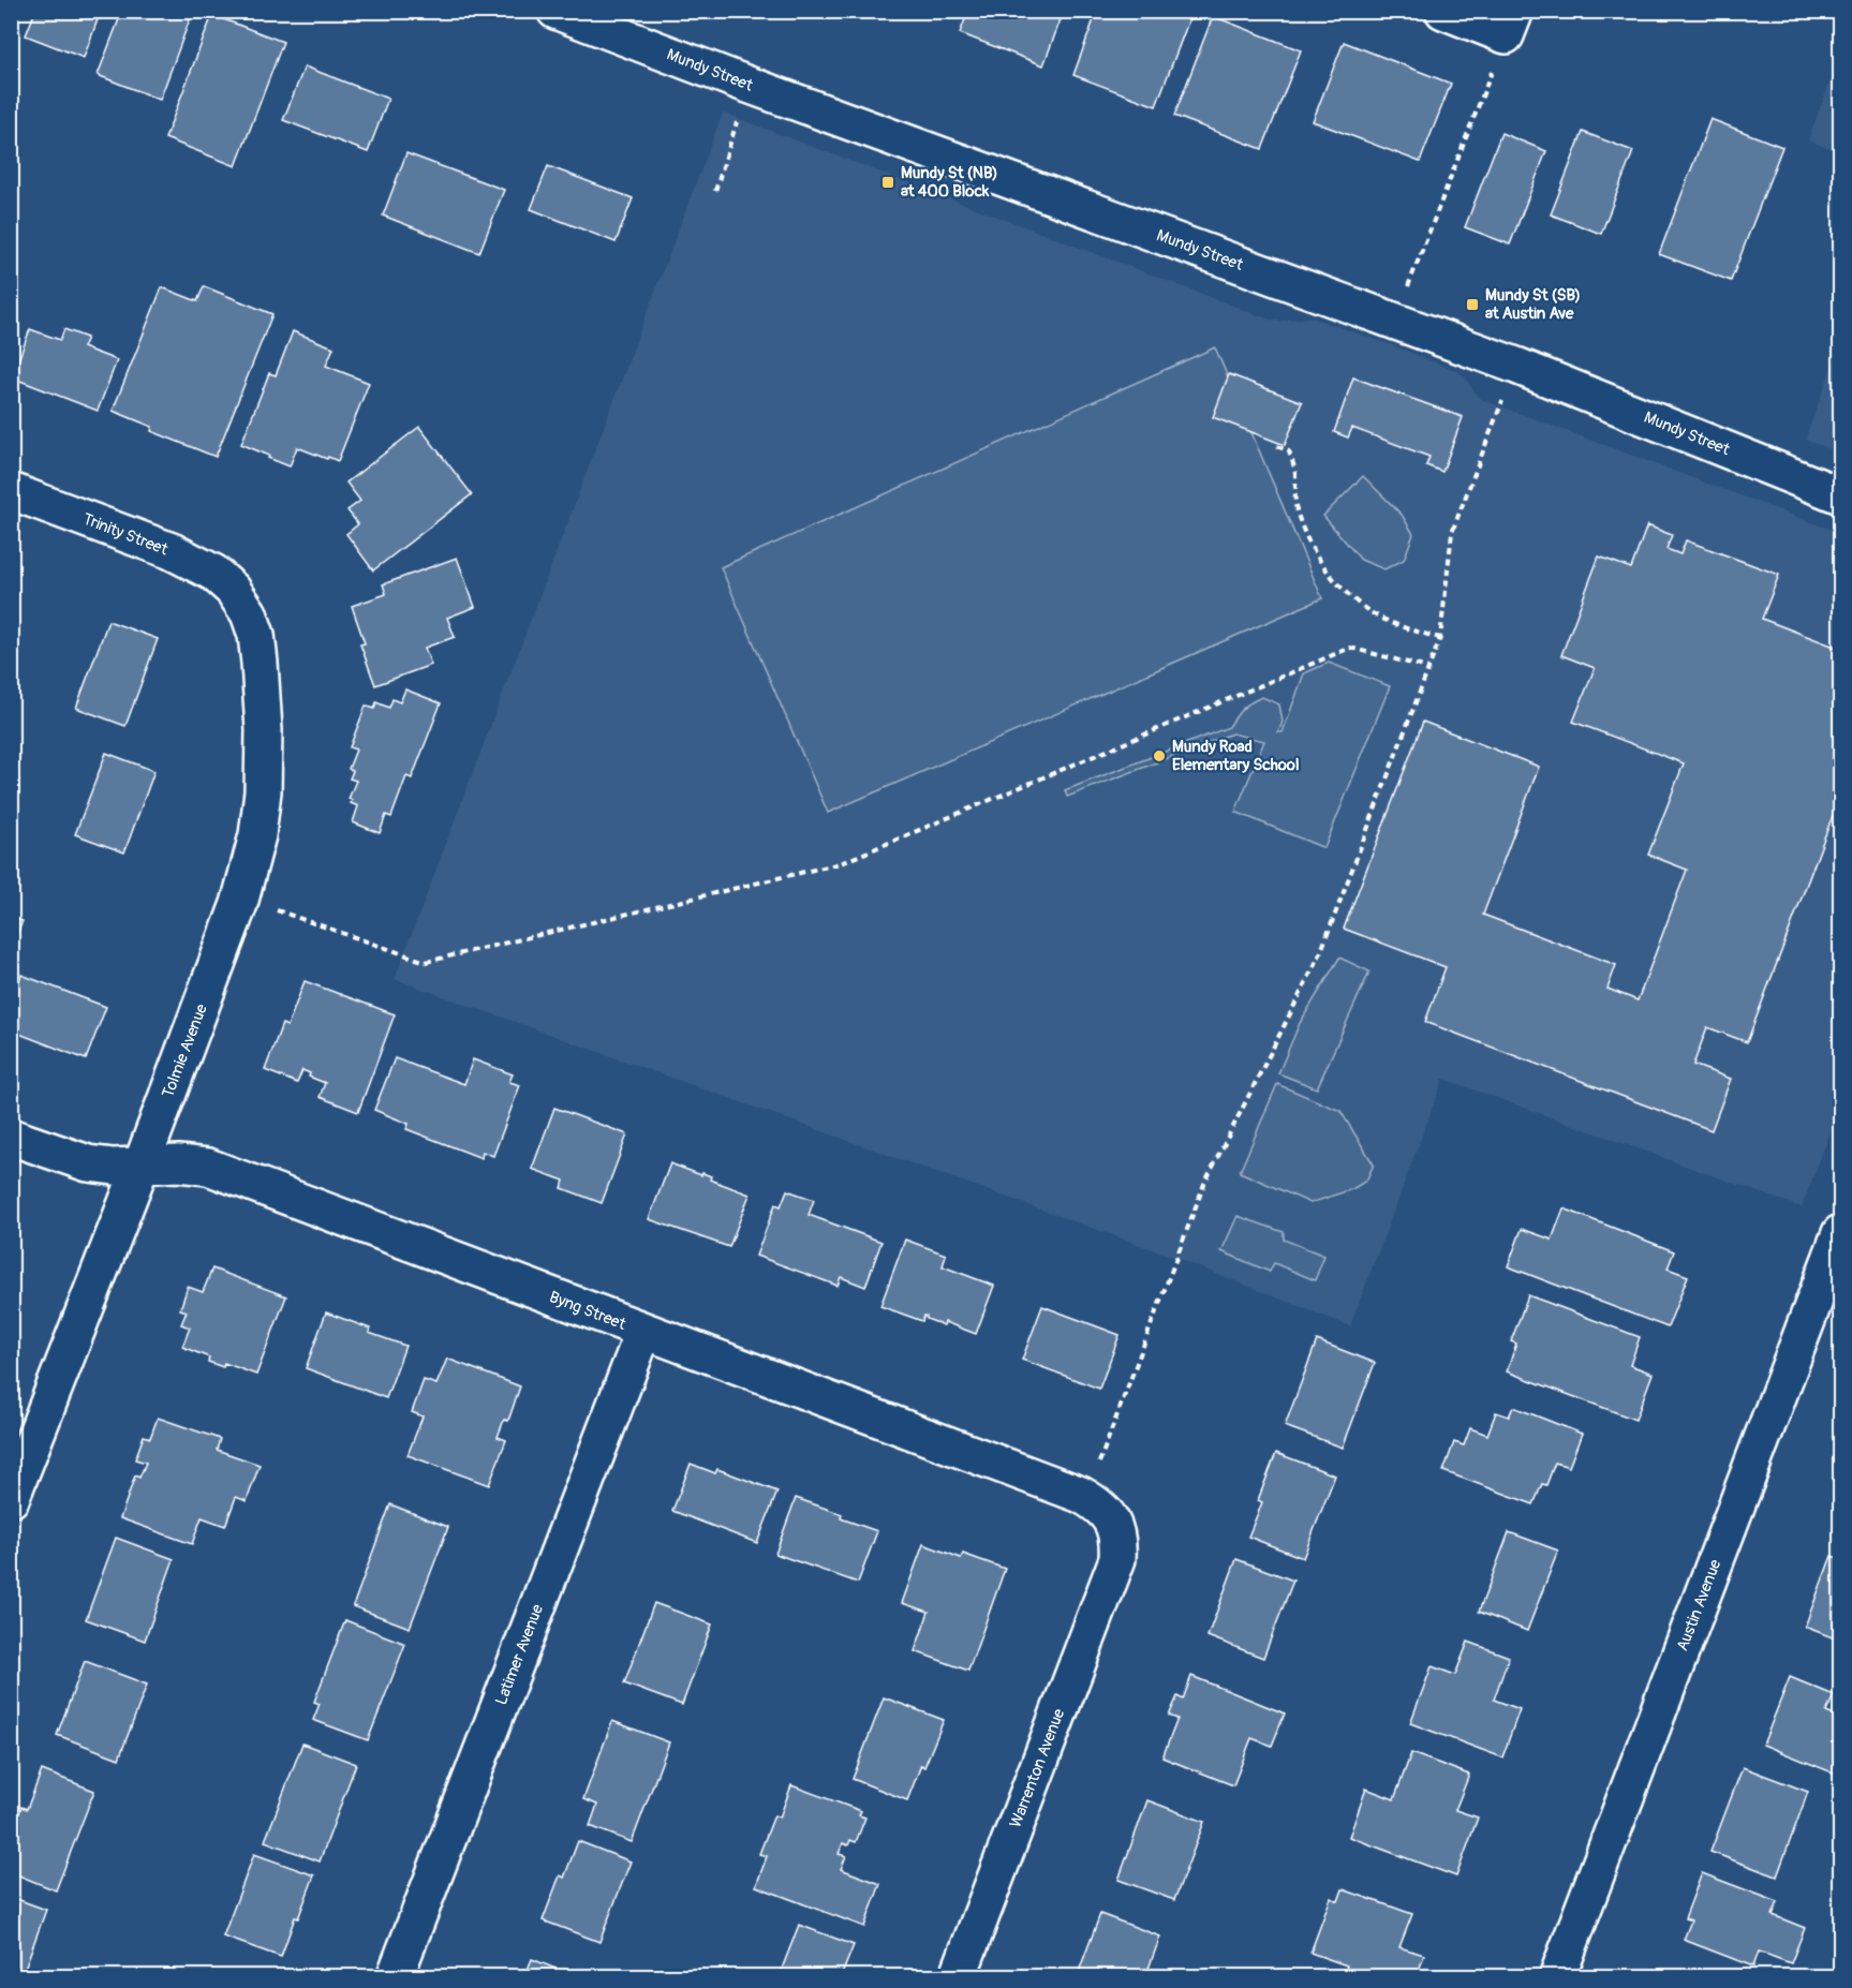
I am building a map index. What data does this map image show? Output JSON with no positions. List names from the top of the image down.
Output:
{
  "streets": {
    "street": [
      "Mundy Street",
      "Trinity Street",
      "Tolmie Avenue",
      "Byng Street",
      "Austin Avenue",
      "Latimer Avenue",
      "Warrenton Avenue"
    ]
  },
  "crossings": [
    ["Trinity Street", "Tolmie Avenue"],
    ["Tolmie Avenue", "Byng Street"],
    ["Byng Street", "Latimer Avenue"],
    ["Byng Street", "Warrenton Avenue"]
  ],
  "places": {
    "transit": ["Mundy St (NB) at 400 Block", "Mundy St (SB) at Austin Ave"],
    "other": ["Mundy Road Elementary School"]
  }
}
